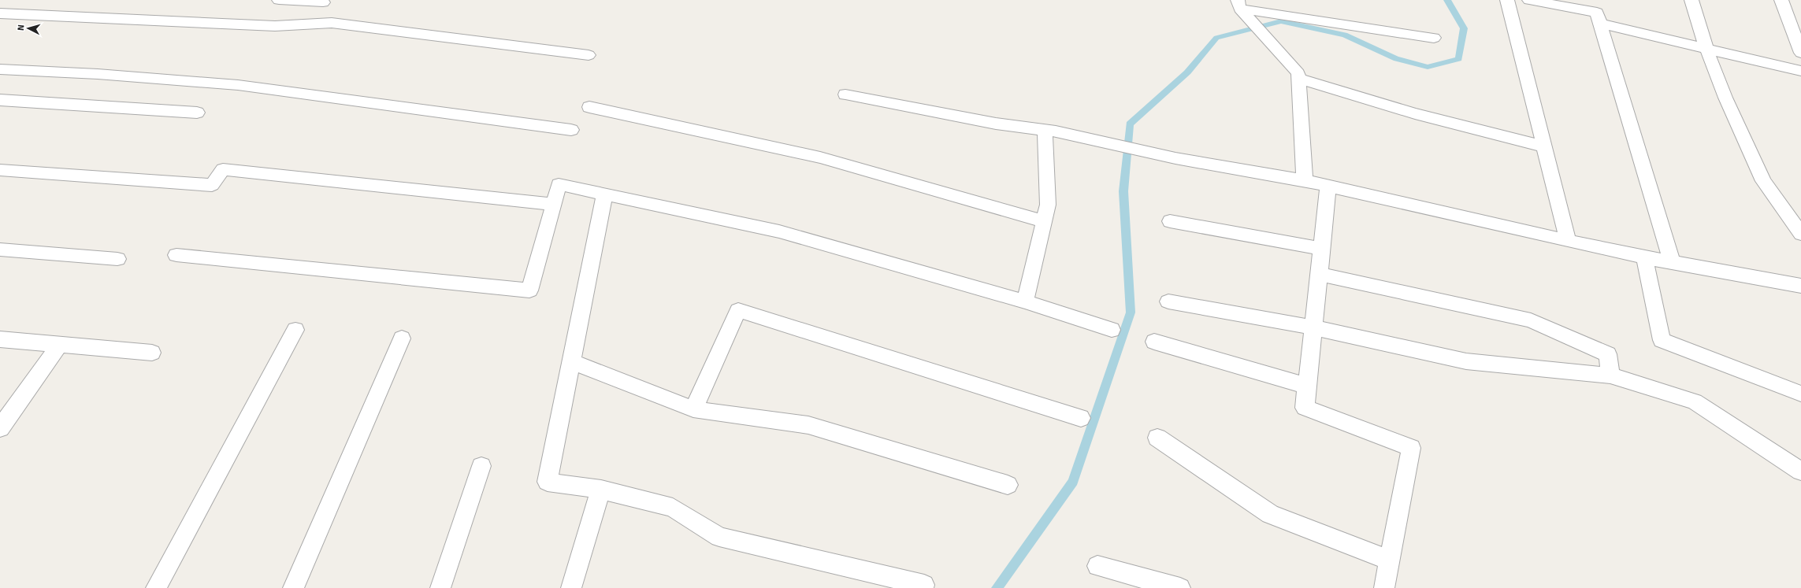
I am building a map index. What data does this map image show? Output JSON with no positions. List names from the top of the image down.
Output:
{
  "north": "left"
}
